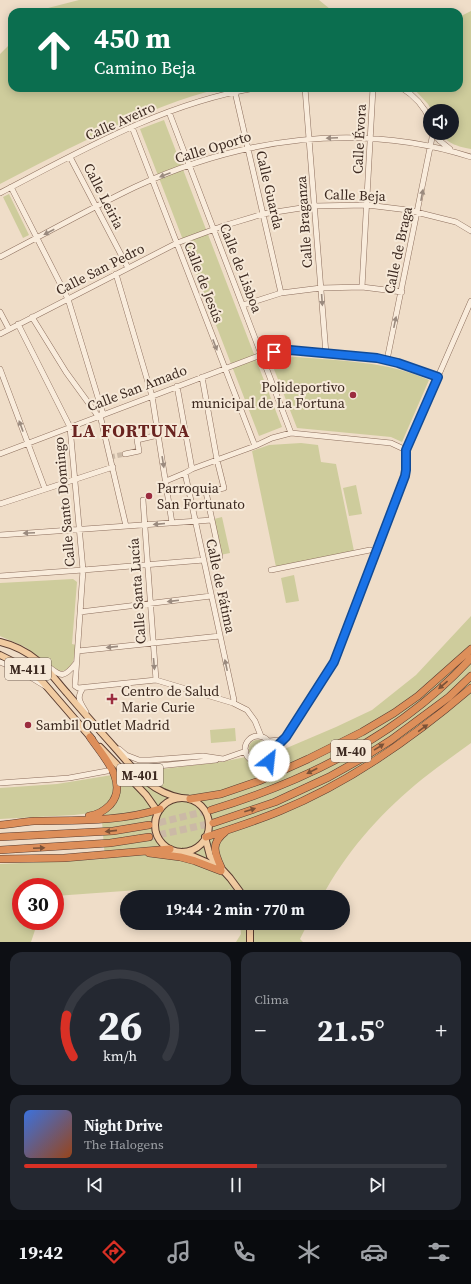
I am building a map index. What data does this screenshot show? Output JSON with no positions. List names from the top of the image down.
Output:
{
  "streets": {
    "highway": ["M-40"],
    "main road": ["M-411", "M-401"],
    "street": [
      "Calle Aveiro",
      "Calle Évora",
      "Calle Oporto",
      "Calle Guarda",
      "Calle Beja",
      "Calle Leiria",
      "Calle Braganza",
      "Calle de Braga",
      "Calle de Lisboa",
      "Calle San Pedro",
      "Calle de Jesús",
      "Calle San Amado",
      "Calle Santo Domingo",
      "Calle de Fátima",
      "Calle Santa Lucía"
    ]
  },
  "crossings": [
    ["Calle Aveiro", "Calle Guarda"],
    ["Calle Aveiro", "Calle Leiria"],
    ["Calle Aveiro", "Calle de Lisboa"],
    ["Calle Aveiro", "Calle de Jesús"],
    ["Calle Évora", "Calle Oporto"],
    ["Calle Évora", "Calle Beja"],
    ["Calle Oporto", "Calle Guarda"],
    ["Calle Oporto", "Calle Leiria"],
    ["Calle Oporto", "Calle Braganza"],
    ["Calle Oporto", "Calle de Braga"],
    ["Calle Oporto", "Calle de Lisboa"],
    ["Calle Oporto", "Calle de Jesús"],
    ["Calle Guarda", "Calle Beja"],
    ["Calle Beja", "Calle Braganza"],
    ["Calle Beja", "Calle de Braga"],
    ["Calle Beja", "Calle de Lisboa"],
    ["Calle Beja", "Calle San Pedro"],
    ["Calle Leiria", "Calle San Pedro"],
    ["Calle Braganza", "Calle San Amado"],
    ["Calle de Braga", "Calle San Amado"],
    ["Calle de Lisboa", "Calle San Pedro"],
    ["Calle de Lisboa", "Calle San Amado"],
    ["Calle San Pedro", "Calle de Jesús"],
    ["Calle San Pedro", "Calle Santo Domingo"],
    ["Calle de Jesús", "Calle San Amado"],
    ["Calle San Amado", "Calle Santo Domingo"],
    ["Calle Santo Domingo", "M-401"]
  ],
  "one_way": ["Calle de Braga", "Calle de Jesús"],
  "districts": ["LA FORTUNA"],
  "places": {
    "other": ["Polideportivo municipal de La Fortuna", "Parroquia San Fortunato", "Sambil Outlet Madrid"],
    "health": ["Centro de Salud Marie Curie"]
  },
  "page": {
    "turn": ["450 m", "Camino Beja"],
    "limit": "30",
    "trip": "19:44 · 2 min · 770 m",
    "tile": "Clima",
    "heat": ["−", "21.5°", "+"],
    "song": ["Night Drive", "The Halogens"],
    "tabs": "19:42",
    "gauge": ["26", "km/h"]
  }
}
